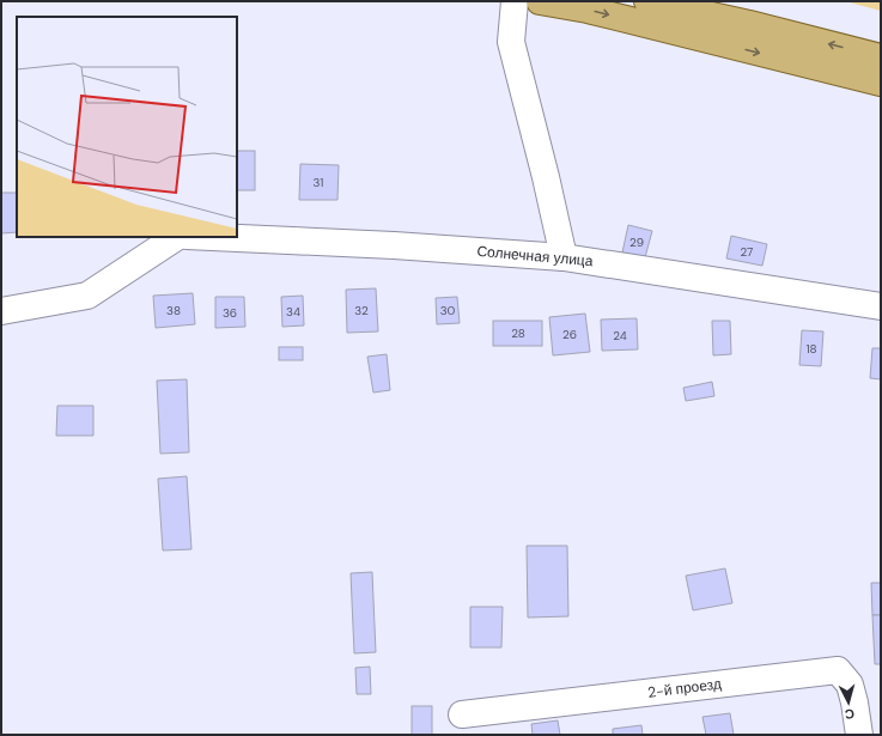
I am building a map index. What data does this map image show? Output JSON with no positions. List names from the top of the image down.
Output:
{
  "streets": {
    "street": ["Солнечная улица", "2-й проезд"]
  },
  "house_numbers": [
    "31",
    "29",
    "27",
    "38",
    "32",
    "30",
    "34",
    "36",
    "28",
    "26",
    "24",
    "18"
  ],
  "north": "bottom"
}
